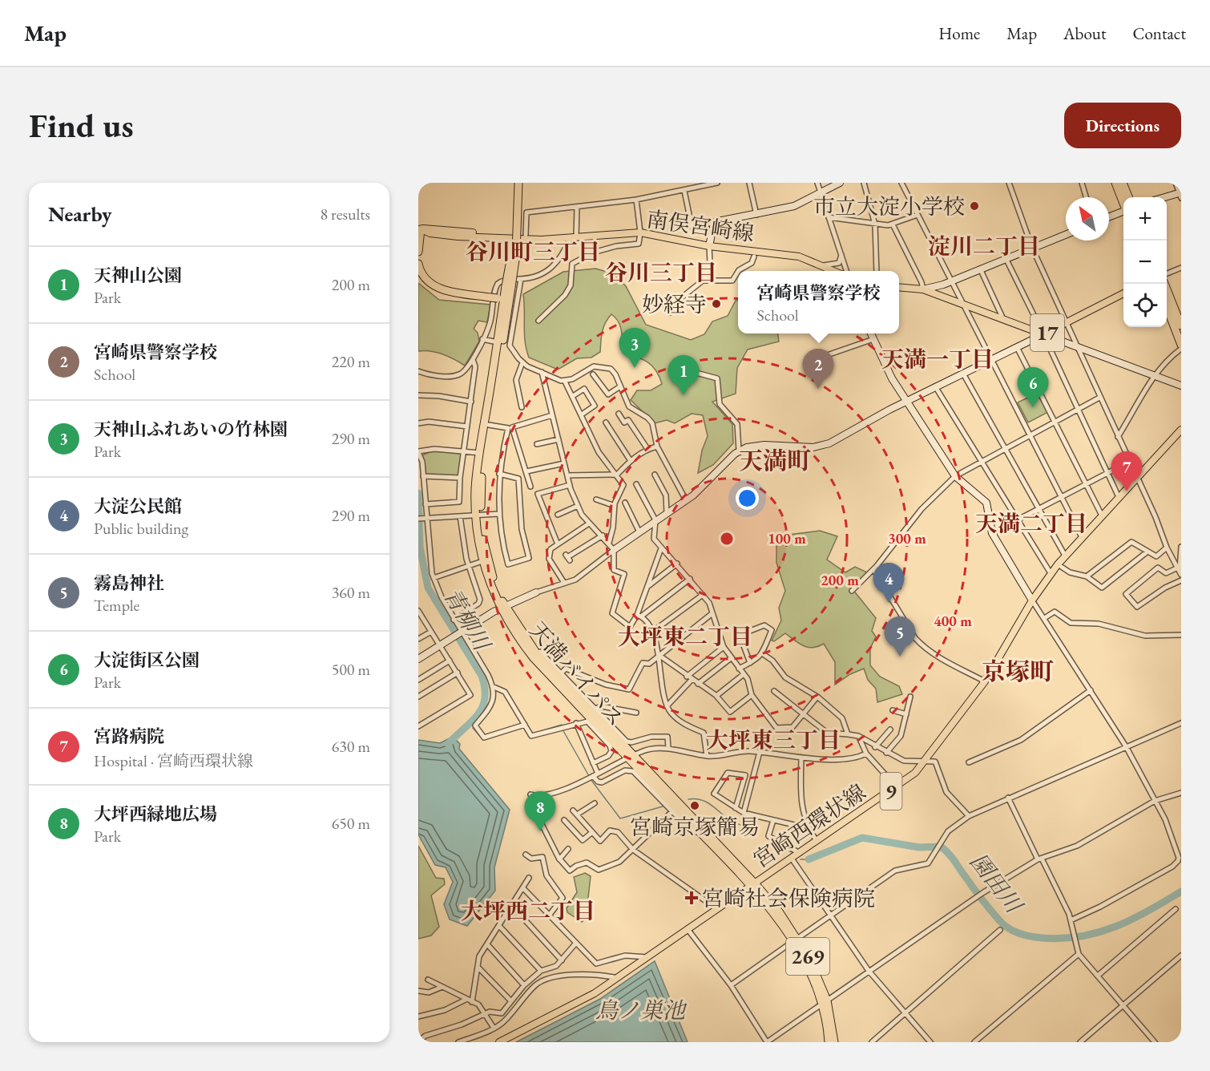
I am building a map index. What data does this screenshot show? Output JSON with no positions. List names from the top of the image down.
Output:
{
  "streets": {
    "highway": ["天満バイパス", "269"],
    "main road": [
      "南俣宮崎線",
      "17",
      "9",
      "宮崎西環状線"
    ]
  },
  "crossings": [
    ["天満バイパス", "宮崎西環状線"],
    ["天満バイパス", "269"],
    ["宮崎西環状線", "269"]
  ],
  "districts": [
    "淀川二丁目",
    "谷川町三丁目",
    "谷川三丁目",
    "天満一丁目",
    "天満町",
    "天満二丁目",
    "大坪東二丁目",
    "京塚町",
    "大坪東三丁目",
    "大坪西二丁目"
  ],
  "water": ["青柳川", "園田川", "鳥ノ巣池"],
  "places": {
    "other": ["市立大淀小学校", "妙経寺", "宮崎京塚簡易"],
    "health": ["宮崎社会保険病院"]
  },
  "north": "top left",
  "page": {
    "header": "Map",
    "nav": [
      "Home",
      "Map",
      "About",
      "Contact"
    ],
    "buttons": "Directions",
    "title": "Find us",
    "heading": ["Nearby", "8 results"],
    "map_buttons": ["+", "−"],
    "list": [
      {
        "mark": "1",
        "name": "天神山公園",
        "note": "Park",
        "value": "200 m"
      },
      {
        "mark": "2",
        "name": "宮崎県警察学校",
        "note": "School",
        "value": "220 m"
      },
      {
        "mark": "3",
        "name": "天神山ふれあいの竹林園",
        "note": "Park",
        "value": "290 m"
      },
      {
        "mark": "4",
        "name": "大淀公民館",
        "note": "Public building",
        "value": "290 m"
      },
      {
        "mark": "5",
        "name": "霧島神社",
        "note": "Temple",
        "value": "360 m"
      },
      {
        "mark": "6",
        "name": "大淀街区公園",
        "note": "Park",
        "value": "500 m"
      },
      {
        "mark": "7",
        "name": "宮路病院",
        "note": "Hospital · 宮崎西環状線",
        "value": "630 m"
      },
      {
        "mark": "8",
        "name": "大坪西緑地広場",
        "note": "Park",
        "value": "650 m"
      }
    ],
    "popup": ["宮崎県警察学校", "School"],
    "pins": [
      "3",
      "2",
      "1",
      "6",
      "7",
      "4",
      "5",
      "8"
    ]
  },
  "rings": [
    "100 m",
    "300 m",
    "200 m",
    "400 m"
  ]
}
